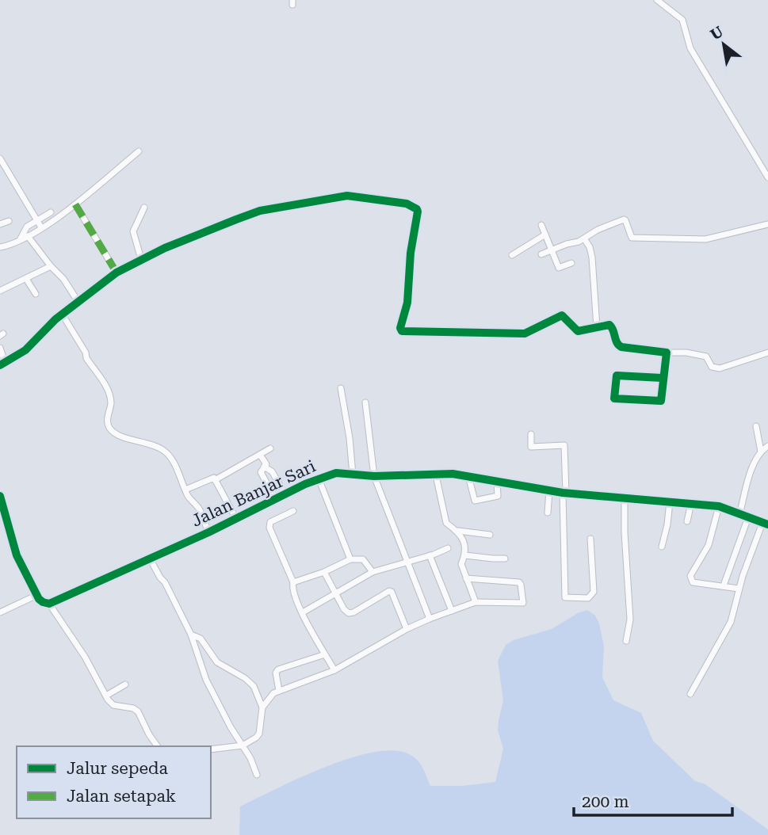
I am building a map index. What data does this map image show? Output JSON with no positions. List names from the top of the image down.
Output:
{
  "streets": {
    "street": ["Jalan Banjar Sari"]
  },
  "legend": ["Jalur sepeda", "Jalan setapak"],
  "scale_bar": "200 m",
  "north": "top left"
}
